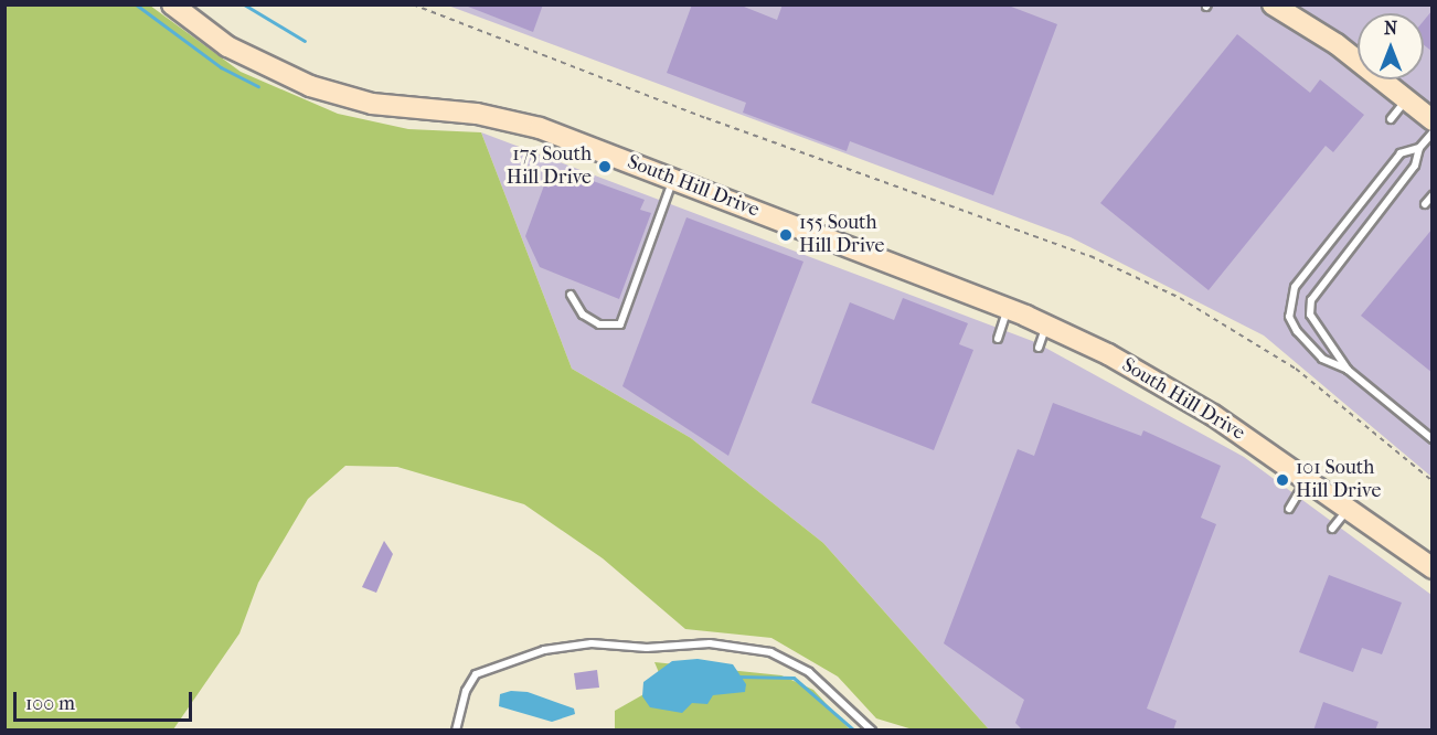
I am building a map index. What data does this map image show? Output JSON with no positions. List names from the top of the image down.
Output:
{
  "streets": {
    "street": ["South Hill Drive"]
  },
  "places": ["175 South Hill Drive", "155 South Hill Drive", "101 South Hill Drive"],
  "scale_bar": "100 m",
  "north": "top"
}
